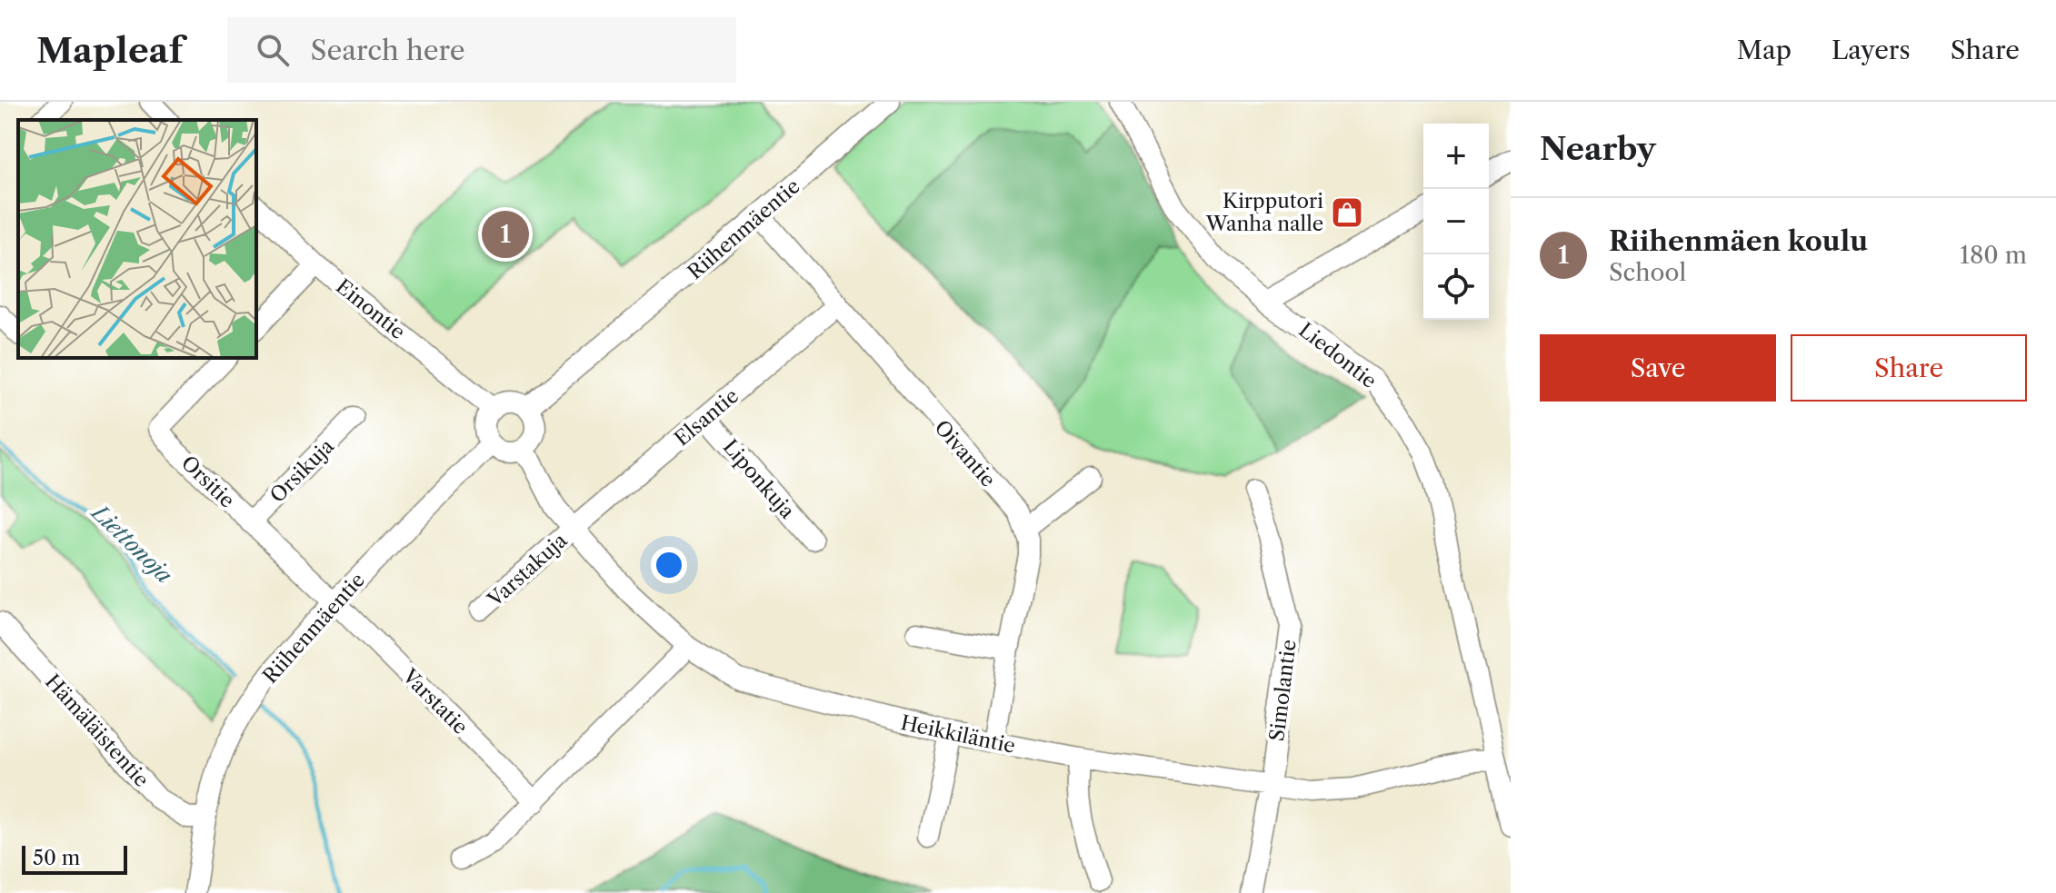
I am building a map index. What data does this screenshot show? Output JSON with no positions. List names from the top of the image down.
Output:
{
  "streets": {
    "street": [
      "Riihenmäentie",
      "Einontie",
      "Liedontie",
      "Elsantie",
      "Oivantie",
      "Orsikuja",
      "Liponkuja",
      "Orsitie",
      "Varstakuja",
      "Simolantie",
      "Varstatie",
      "Hämäläistentie",
      "Heikkiläntie"
    ]
  },
  "crossings": [
    ["Riihenmäentie", "Einontie"],
    ["Riihenmäentie", "Oivantie"],
    ["Riihenmäentie", "Orsitie"],
    ["Riihenmäentie", "Varstatie"],
    ["Riihenmäentie", "Hämäläistentie"],
    ["Riihenmäentie", "Heikkiläntie"],
    ["Einontie", "Heikkiläntie"],
    ["Liedontie", "Heikkiläntie"],
    ["Elsantie", "Oivantie"],
    ["Elsantie", "Liponkuja"],
    ["Elsantie", "Varstakuja"],
    ["Elsantie", "Heikkiläntie"],
    ["Oivantie", "Heikkiläntie"],
    ["Orsikuja", "Orsitie"],
    ["Orsitie", "Varstatie"],
    ["Varstakuja", "Heikkiläntie"],
    ["Simolantie", "Heikkiläntie"]
  ],
  "water": ["Liettonoja"],
  "places": {
    "shop": ["Kirpputori Wanha nalle"]
  },
  "scale_bar": "50 m",
  "page": {
    "header": "Mapleaf",
    "search": "Search here",
    "nav": ["Map", "Layers", "Share"],
    "heading": "Nearby",
    "map_buttons": ["+", "−"],
    "list": [
      {
        "mark": "1",
        "name": "Riihenmäen koulu",
        "note": "School",
        "value": "180 m"
      }
    ],
    "pins": "1",
    "buttons": ["Save", "Share"],
    "scale": "50 m"
  }
}
